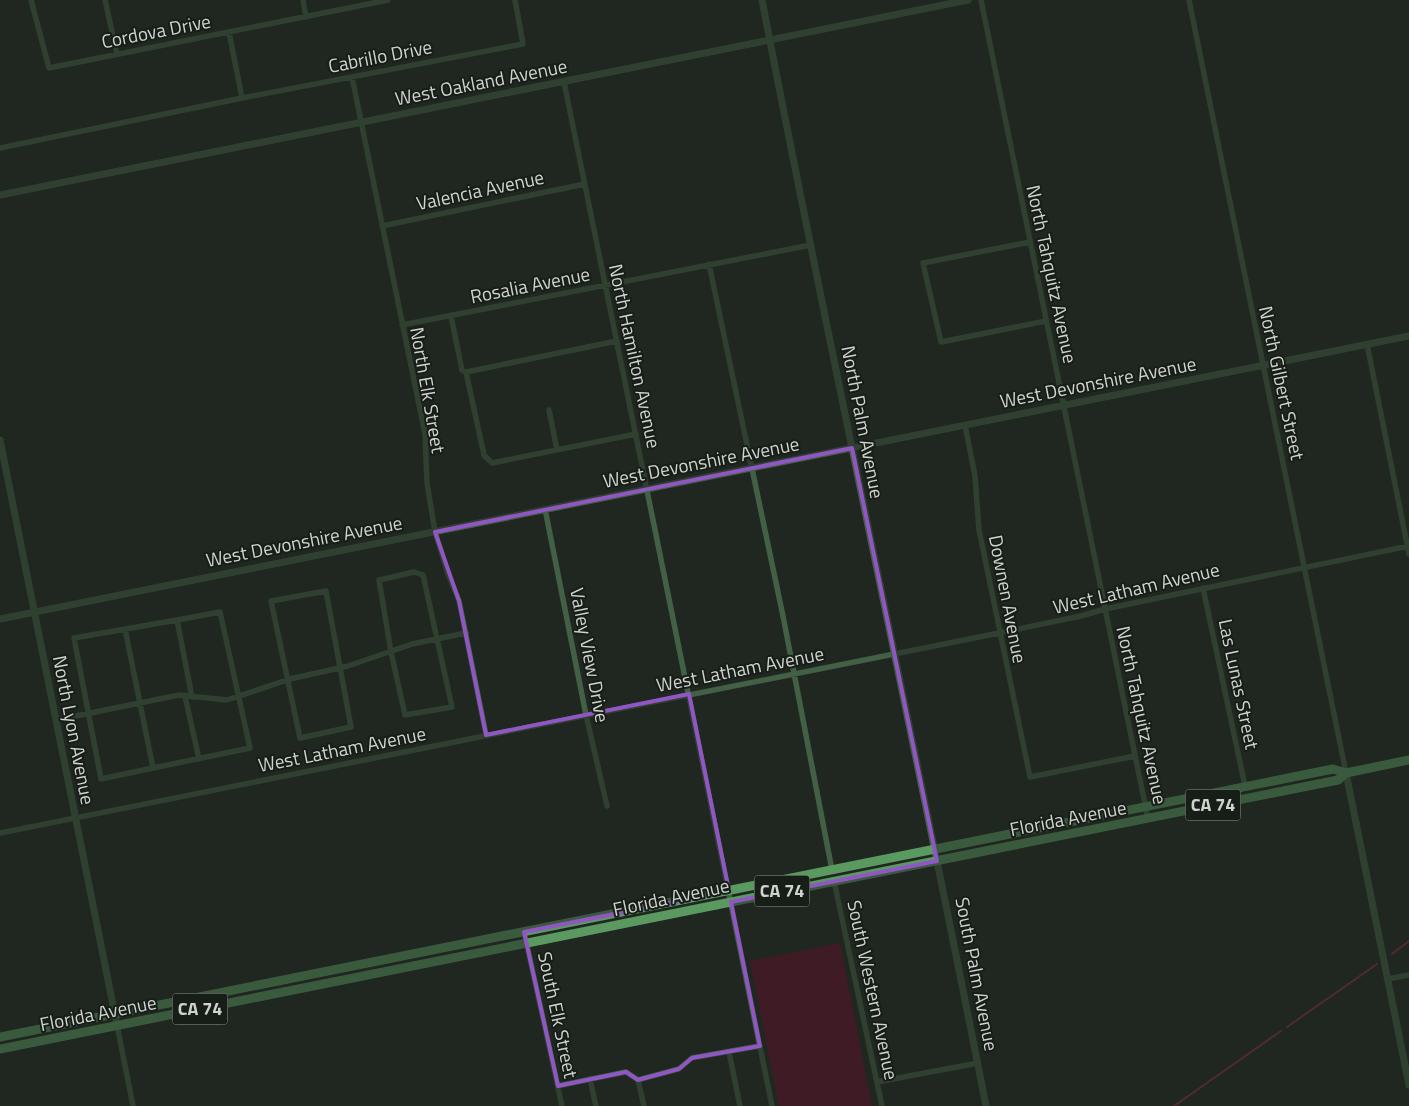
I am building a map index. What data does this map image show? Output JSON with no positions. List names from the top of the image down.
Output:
{
  "streets": {
    "main road": ["CA 74", "Florida Avenue"],
    "street": [
      "Cordova Drive",
      "Cabrillo Drive",
      "West Oakland Avenue",
      "Valencia Avenue",
      "North Tahquitz Avenue",
      "Rosalia Avenue",
      "North Hamilton Avenue",
      "West Devonshire Avenue",
      "North Gilbert Street",
      "North Elk Street",
      "North Palm Avenue",
      "West Latham Avenue",
      "Downen Avenue",
      "Valley View Drive",
      "Las Lunas Street",
      "North Lyon Avenue",
      "South Palm Avenue",
      "South Western Avenue",
      "South Elk Street"
    ]
  },
  "crossings": [
    ["Cabrillo Drive", "North Elk Street"],
    ["West Oakland Avenue", "North Hamilton Avenue"],
    ["West Oakland Avenue", "North Elk Street"],
    ["West Oakland Avenue", "North Palm Avenue"],
    ["Valencia Avenue", "North Hamilton Avenue"],
    ["Valencia Avenue", "North Elk Street"],
    ["North Tahquitz Avenue", "West Devonshire Avenue"],
    ["North Tahquitz Avenue", "West Latham Avenue"],
    ["North Tahquitz Avenue", "Downen Avenue"],
    ["North Tahquitz Avenue", "Florida Avenue"],
    ["Rosalia Avenue", "North Hamilton Avenue"],
    ["Rosalia Avenue", "North Elk Street"],
    ["Rosalia Avenue", "North Palm Avenue"],
    ["North Hamilton Avenue", "West Devonshire Avenue"],
    ["North Hamilton Avenue", "West Latham Avenue"],
    ["North Hamilton Avenue", "Florida Avenue"],
    ["West Devonshire Avenue", "North Gilbert Street"],
    ["West Devonshire Avenue", "North Elk Street"],
    ["West Devonshire Avenue", "North Palm Avenue"],
    ["West Devonshire Avenue", "Downen Avenue"],
    ["West Devonshire Avenue", "Valley View Drive"],
    ["West Devonshire Avenue", "North Lyon Avenue"],
    ["North Gilbert Street", "West Latham Avenue"],
    ["North Gilbert Street", "Florida Avenue"],
    ["North Elk Street", "West Latham Avenue"],
    ["North Palm Avenue", "West Latham Avenue"],
    ["North Palm Avenue", "Florida Avenue"],
    ["North Palm Avenue", "South Palm Avenue"],
    ["West Latham Avenue", "Downen Avenue"],
    ["West Latham Avenue", "Valley View Drive"],
    ["West Latham Avenue", "Las Lunas Street"],
    ["West Latham Avenue", "North Lyon Avenue"],
    ["Las Lunas Street", "Florida Avenue"],
    ["North Lyon Avenue", "Florida Avenue"],
    ["Florida Avenue", "South Palm Avenue"],
    ["Florida Avenue", "South Western Avenue"],
    ["Florida Avenue", "South Elk Street"]
  ]
}
